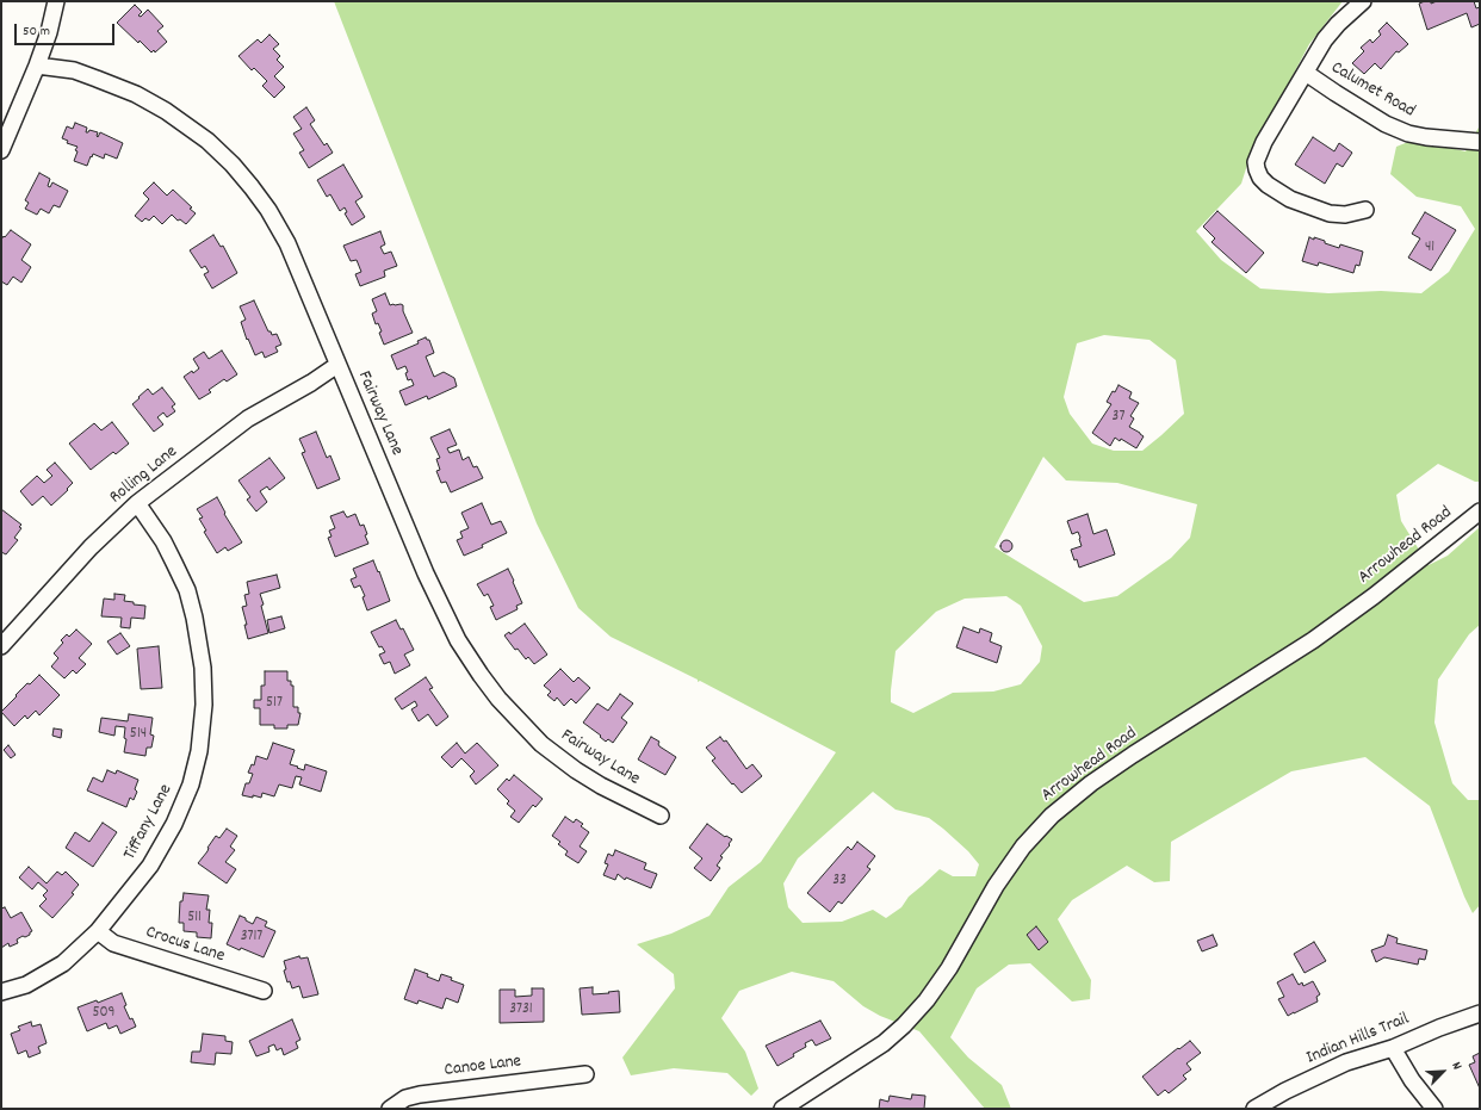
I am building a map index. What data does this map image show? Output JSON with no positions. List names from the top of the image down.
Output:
{
  "streets": {
    "street": [
      "Calumet Road",
      "Fairway Lane",
      "Rolling Lane",
      "Arrowhead Road",
      "Tiffany Lane",
      "Crocus Lane",
      "Indian Hills Trail",
      "Canoe Lane"
    ]
  },
  "crossings": [
    ["Fairway Lane", "Rolling Lane"],
    ["Rolling Lane", "Tiffany Lane"],
    ["Tiffany Lane", "Crocus Lane"]
  ],
  "house_numbers": [
    "41",
    "37",
    "517",
    "514",
    "33",
    "511",
    "3717",
    "3731",
    "509"
  ],
  "scale_bar": "50 m",
  "north": "top right"
}
